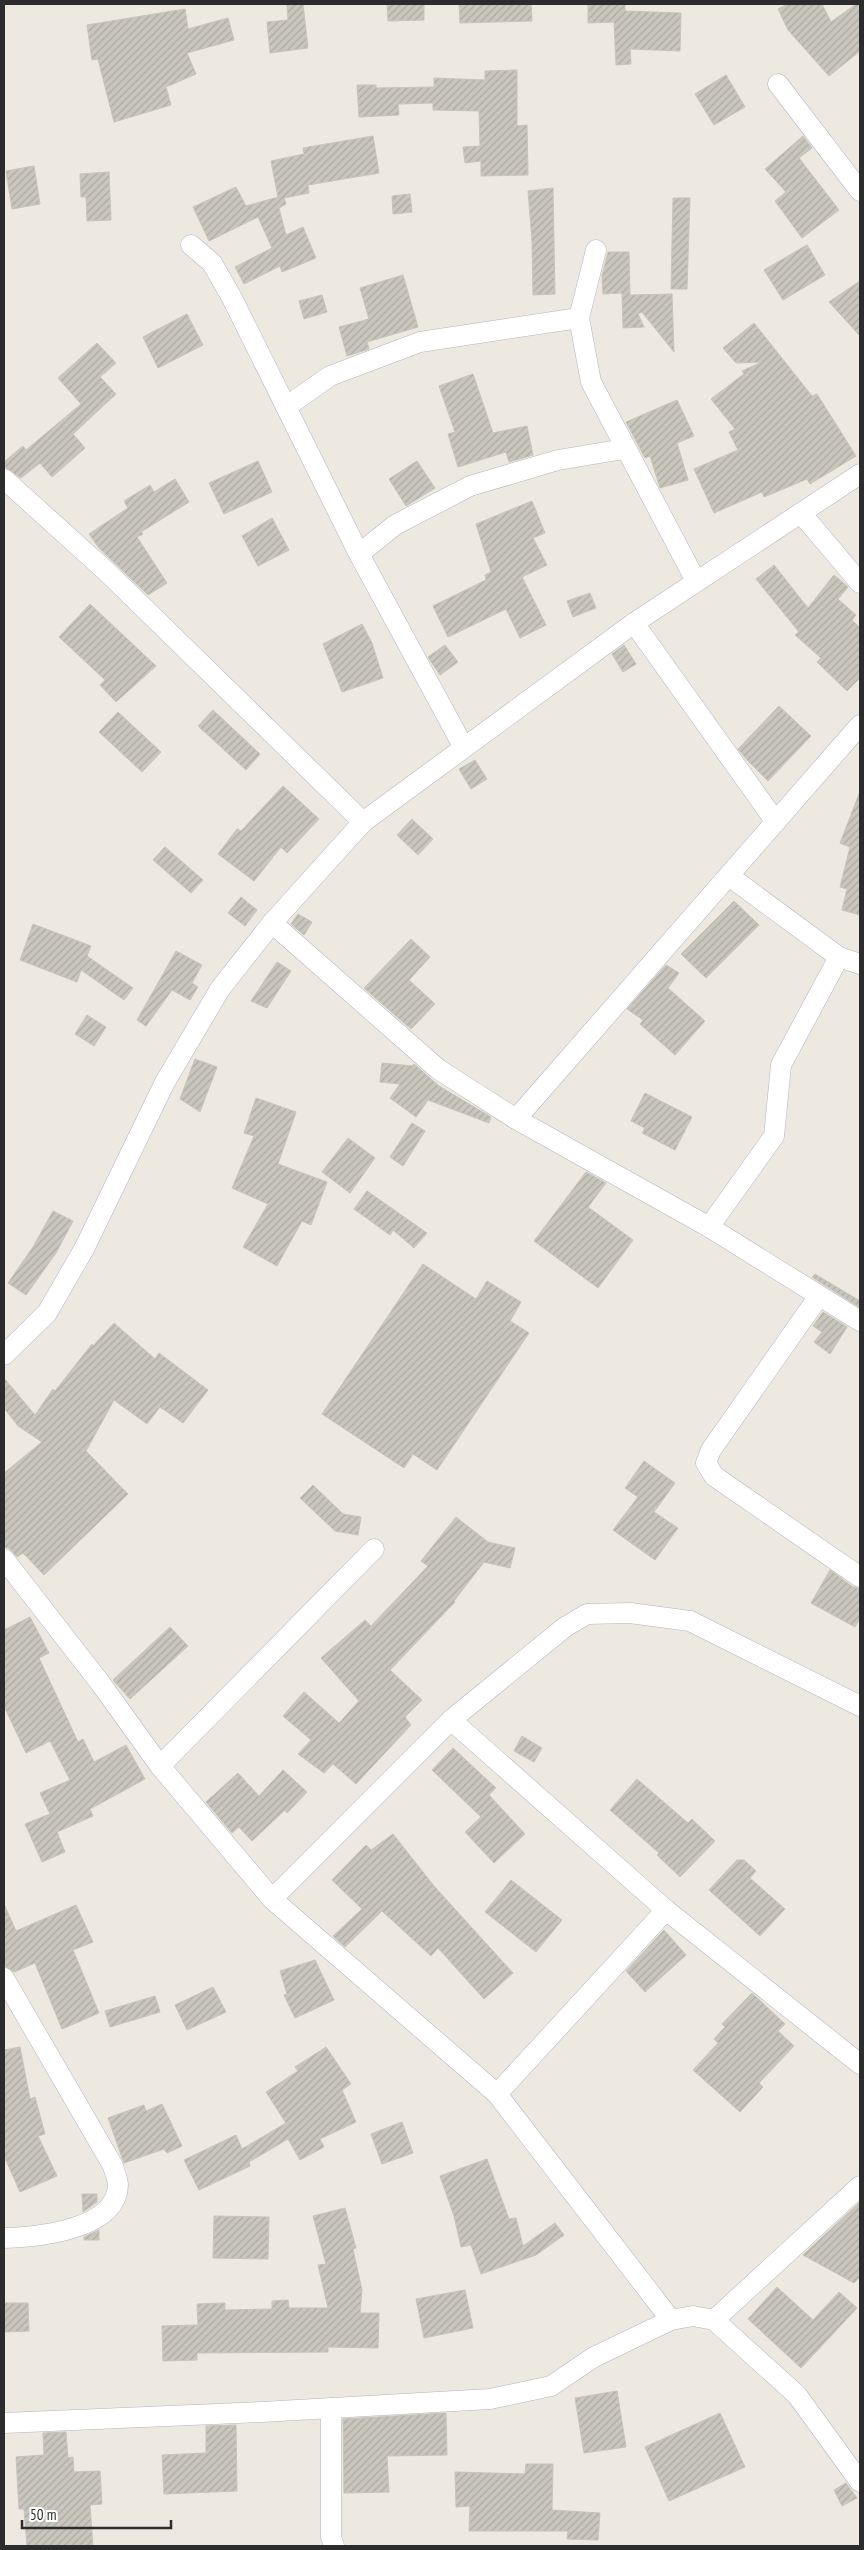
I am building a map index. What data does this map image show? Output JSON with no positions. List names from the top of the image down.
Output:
{
  "scale_bar": "50 m"
}
